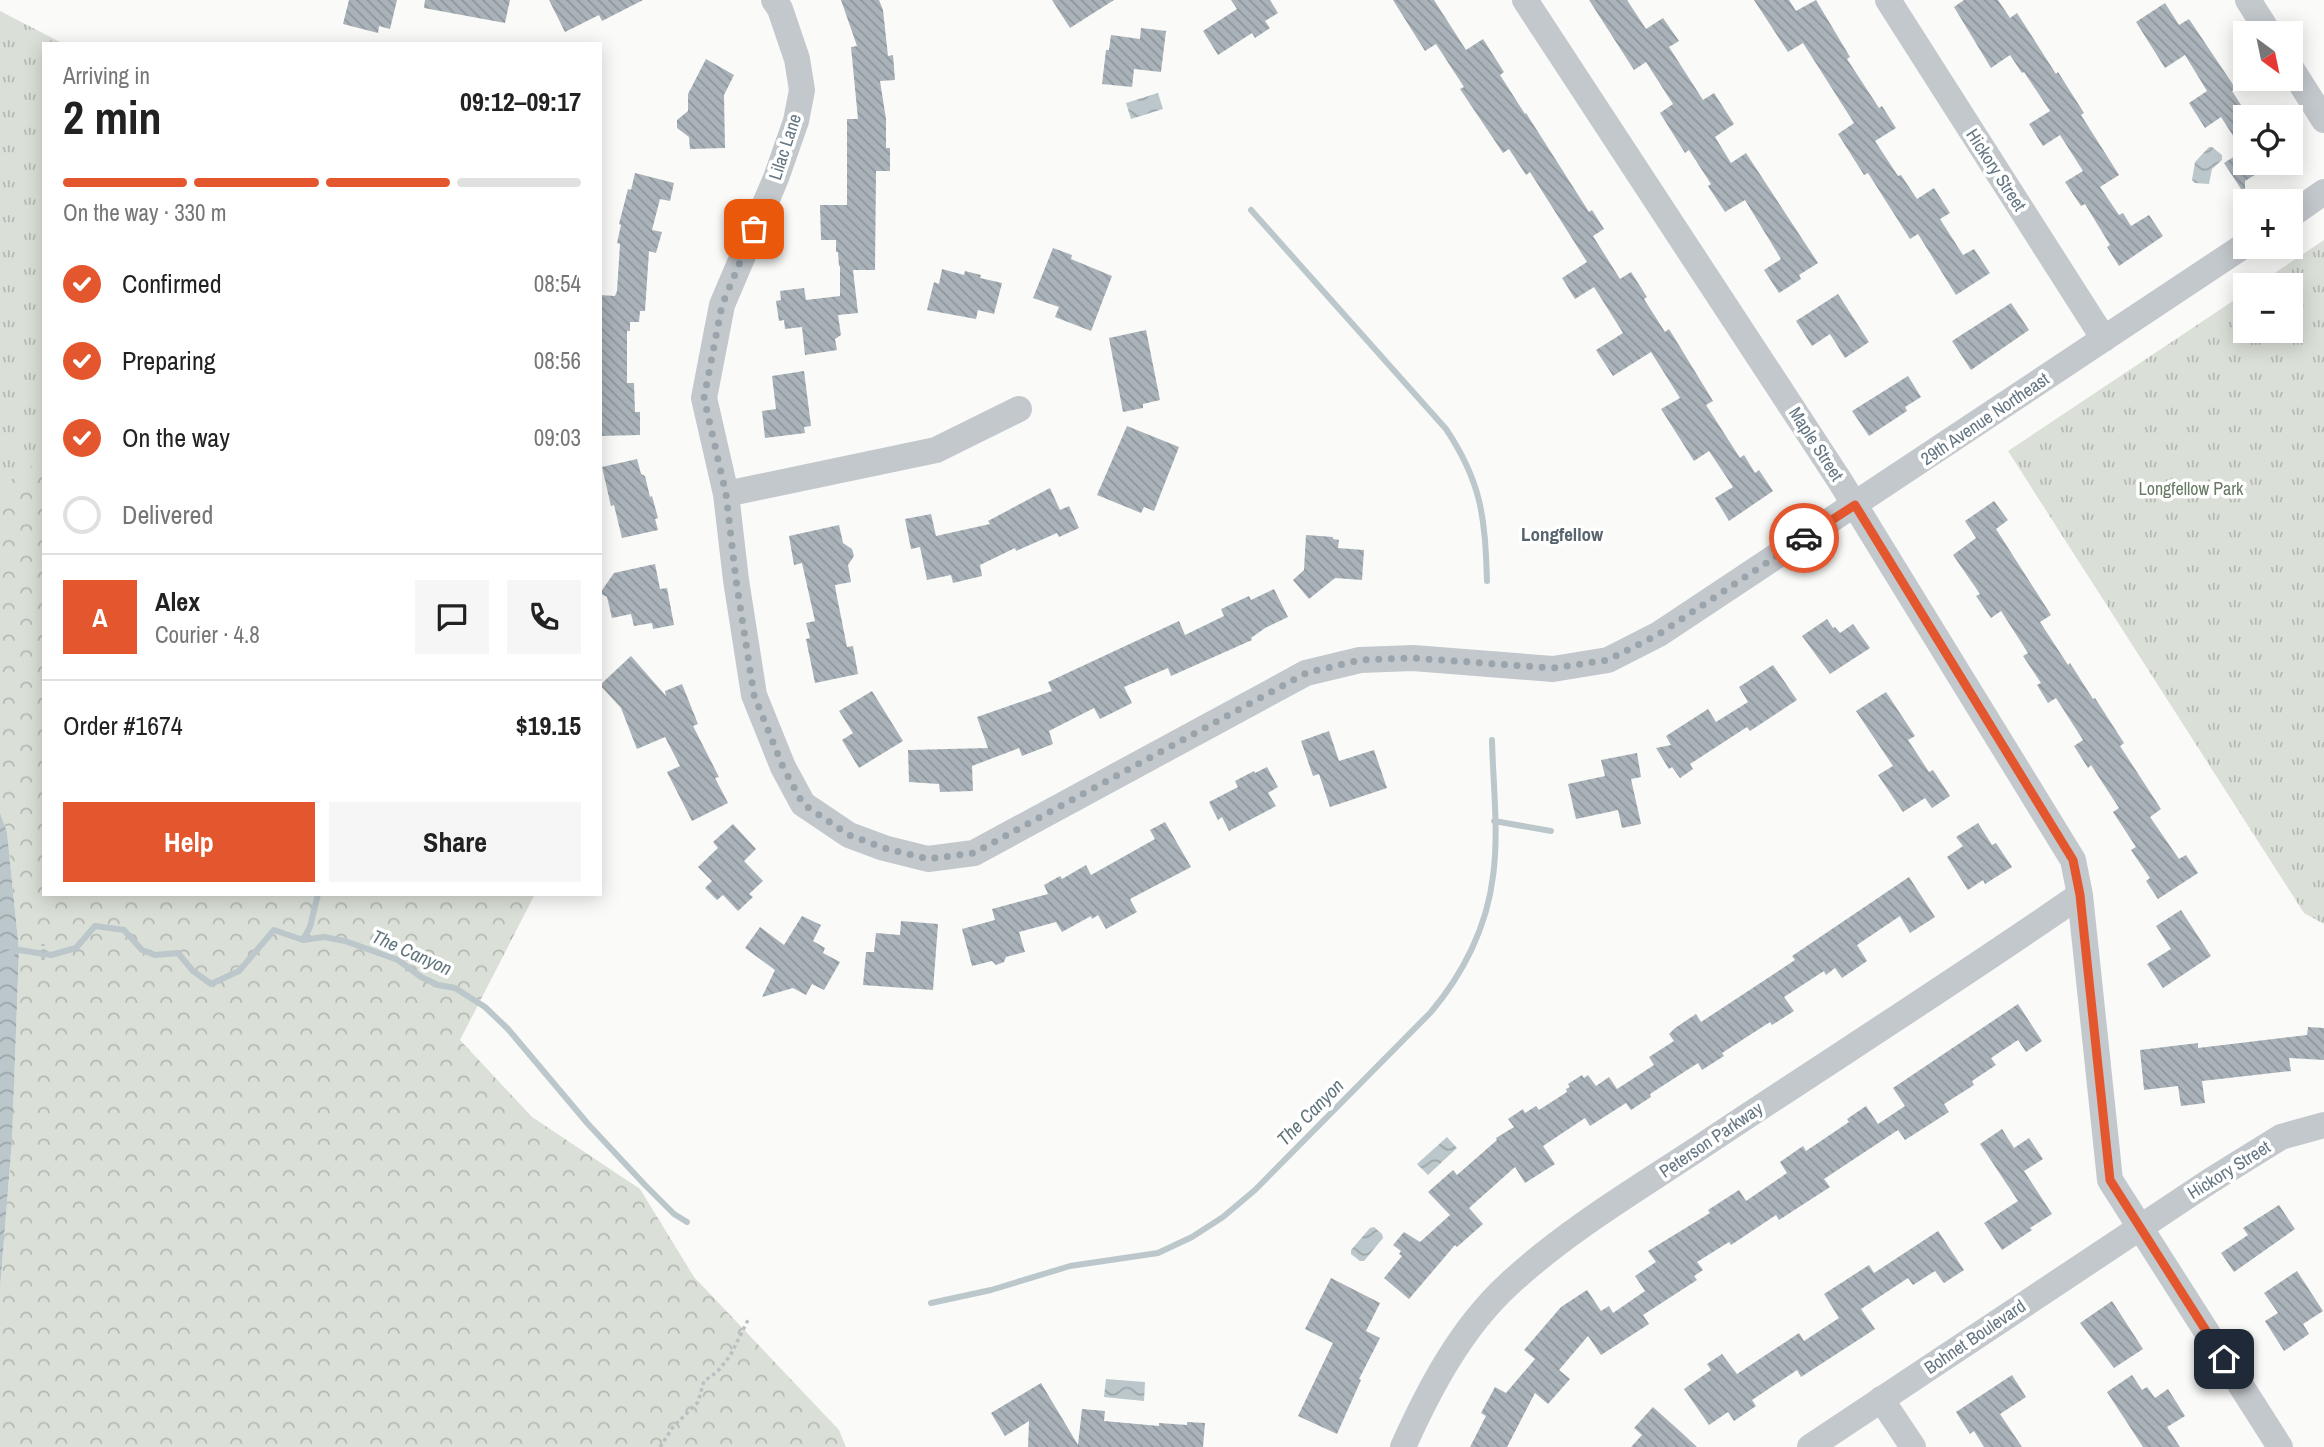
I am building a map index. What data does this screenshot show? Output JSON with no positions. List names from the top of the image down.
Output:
{
  "streets": {
    "street": [
      "Lilac Lane",
      "Hickory Street",
      "29th Avenue Northeast",
      "Maple Street",
      "Peterson Parkway",
      "Bohnet Boulevard"
    ]
  },
  "crossings": [
    ["Lilac Lane", "29th Avenue Northeast"],
    ["Hickory Street", "29th Avenue Northeast"],
    ["Hickory Street", "Maple Street"],
    ["Hickory Street", "Bohnet Boulevard"],
    ["29th Avenue Northeast", "Maple Street"],
    ["Maple Street", "Peterson Parkway"],
    ["Maple Street", "Bohnet Boulevard"]
  ],
  "districts": ["Longfellow"],
  "water": ["The Canyon"],
  "parks": ["Longfellow Park"],
  "north": "bottom right",
  "page": {
    "map_buttons": ["+", "−"],
    "heading": ["2 min", "Arriving in", "09:12–09:17"],
    "panel": [
      "Alex",
      "Courier · 4.8",
      "Order #1674",
      "$19.15"
    ],
    "bar": "On the way · 330 m",
    "list": [
      ["Confirmed", "08:54"],
      ["Preparing", "08:56"],
      ["On the way", "09:03"],
      "Delivered"
    ],
    "round": "A",
    "buttons": ["Help", "Share"]
  }
}
